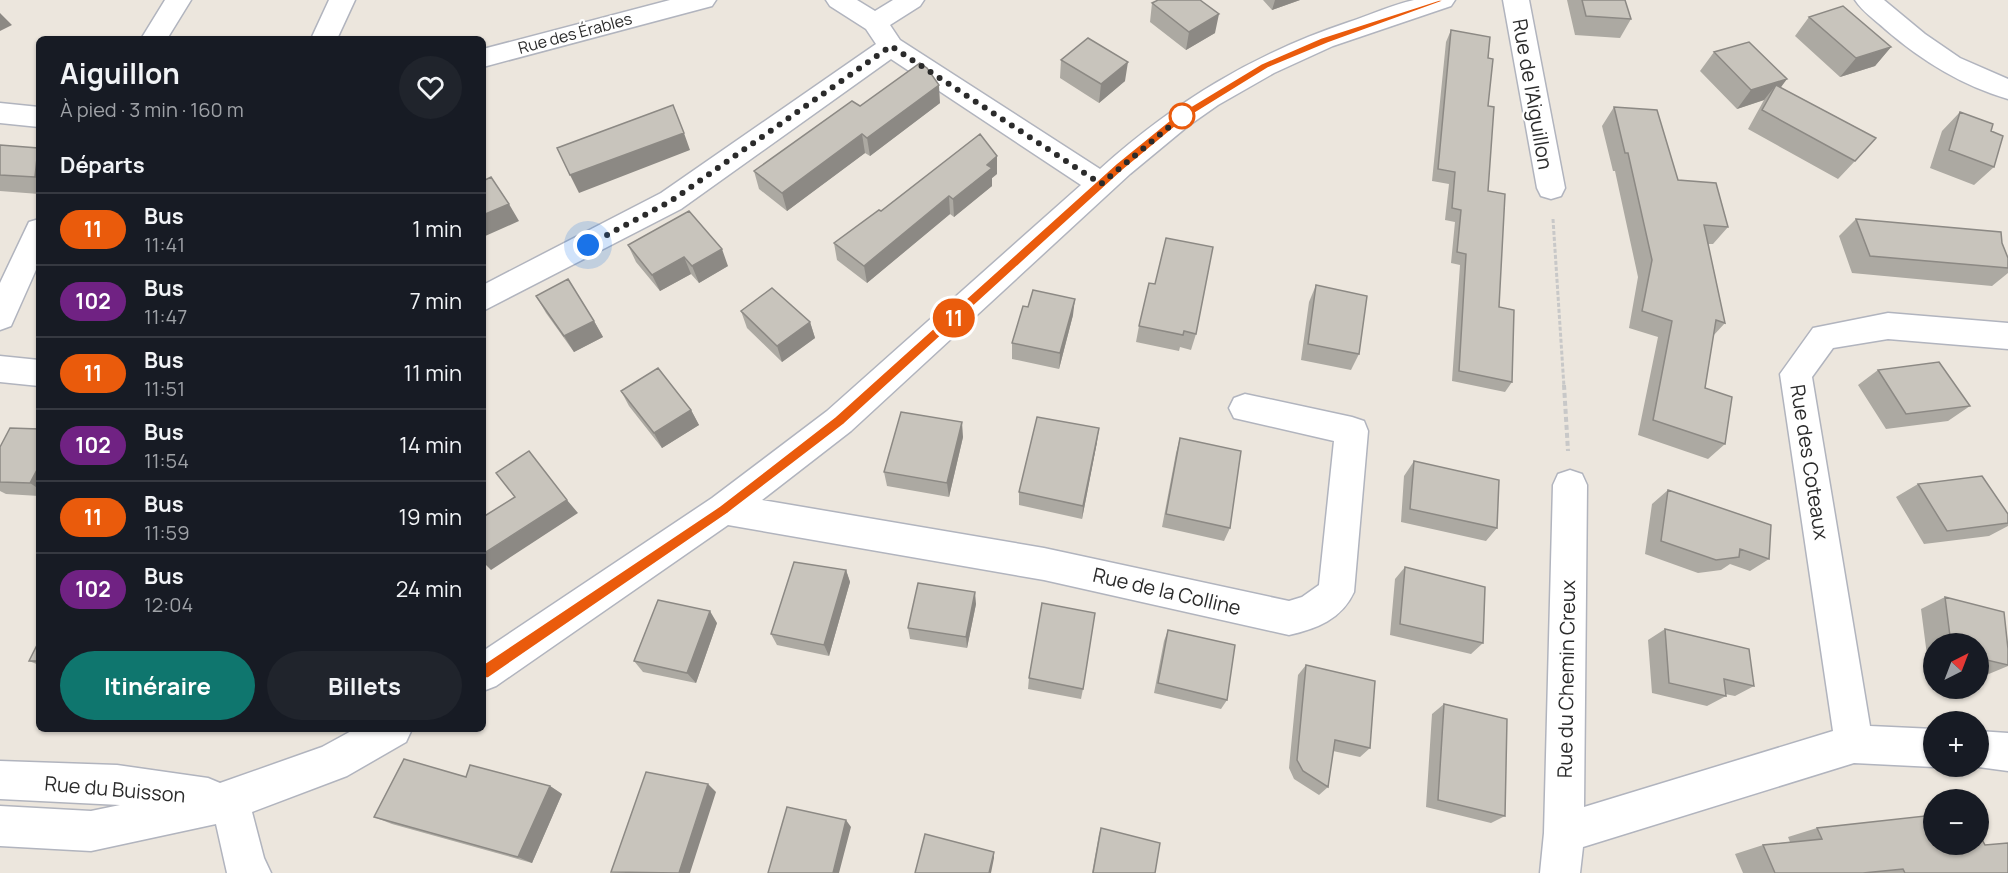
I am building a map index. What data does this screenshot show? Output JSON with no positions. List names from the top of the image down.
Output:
{
  "streets": {
    "street": [
      "Rue des Érables",
      "Rue de l'Aiguillon",
      "Rue des Coteaux",
      "Rue de la Colline",
      "Rue du Chemin Creux",
      "Rue du Buisson"
    ]
  },
  "lines": ["bus line 11"],
  "north": "top right",
  "page": {
    "on_map": "11",
    "heading": [
      ["Aiguillon", "À pied · 3 min · 160 m"],
      "Départs"
    ],
    "list": [
      {
        "mark": "11",
        "name": "Bus",
        "note": "11:41",
        "value": "1 min"
      },
      {
        "mark": "102",
        "name": "Bus",
        "note": "11:47",
        "value": "7 min"
      },
      {
        "mark": "11",
        "name": "Bus",
        "note": "11:51",
        "value": "11 min"
      },
      {
        "mark": "102",
        "name": "Bus",
        "note": "11:54",
        "value": "14 min"
      },
      {
        "mark": "11",
        "name": "Bus",
        "note": "11:59",
        "value": "19 min"
      },
      {
        "mark": "102",
        "name": "Bus",
        "note": "12:04",
        "value": "24 min"
      }
    ],
    "map_buttons": ["+", "−"],
    "buttons": ["Itinéraire", "Billets"]
  }
}
